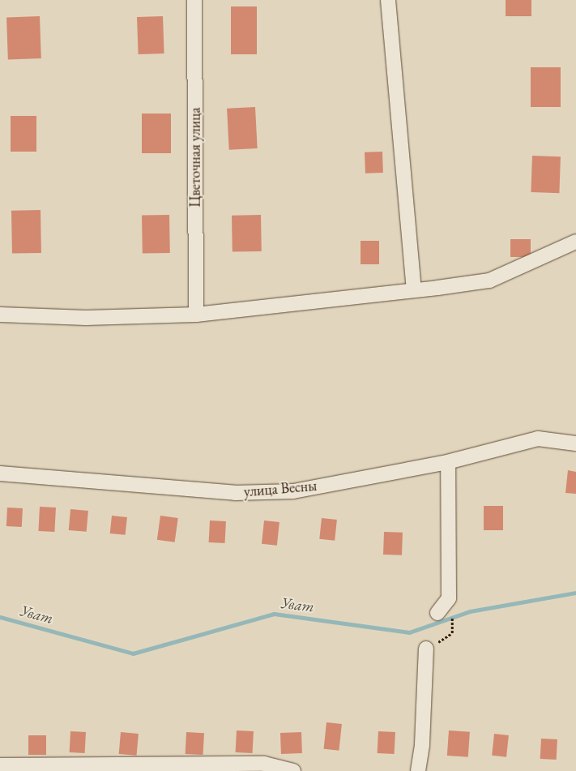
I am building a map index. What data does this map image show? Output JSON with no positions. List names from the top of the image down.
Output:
{
  "streets": {
    "street": ["Цветочная улица", "улица Весны"]
  },
  "water": ["Уват"]
}
